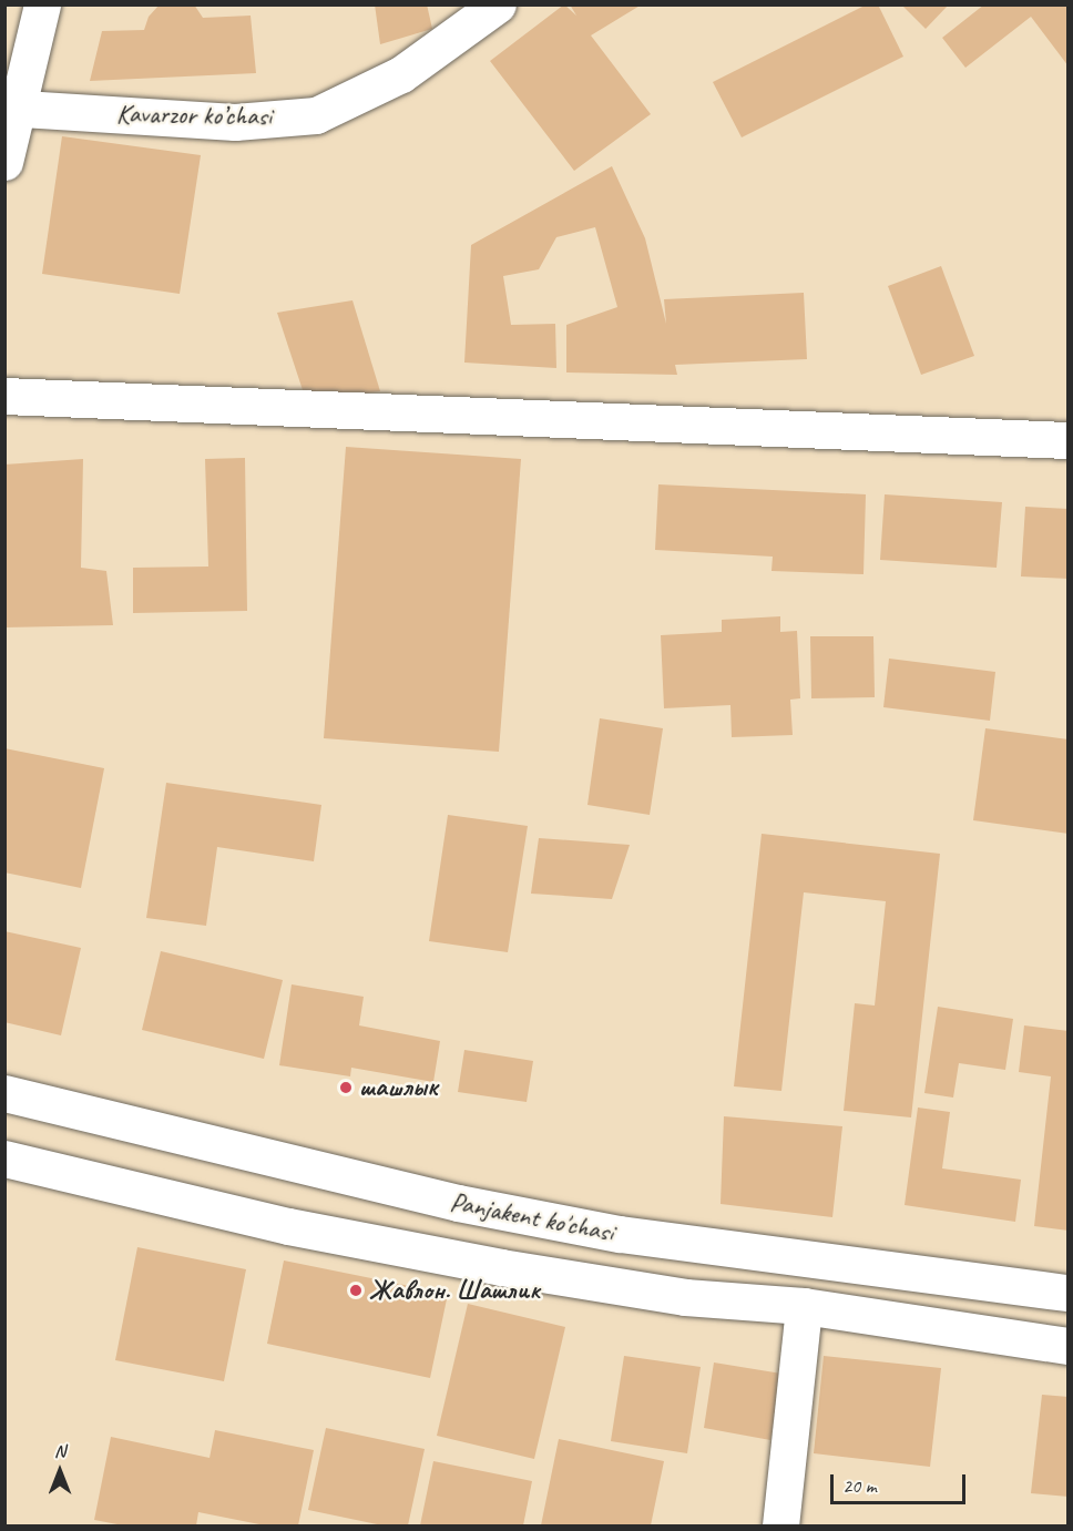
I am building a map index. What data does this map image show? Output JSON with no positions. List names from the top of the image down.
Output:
{
  "streets": {
    "main road": ["Kavarzor ko’chasi", "Panjakent ko'chasi"]
  },
  "places": ["шашлык", "Жавлон. Шашлик"],
  "scale_bar": "20 m",
  "north": "top"
}
